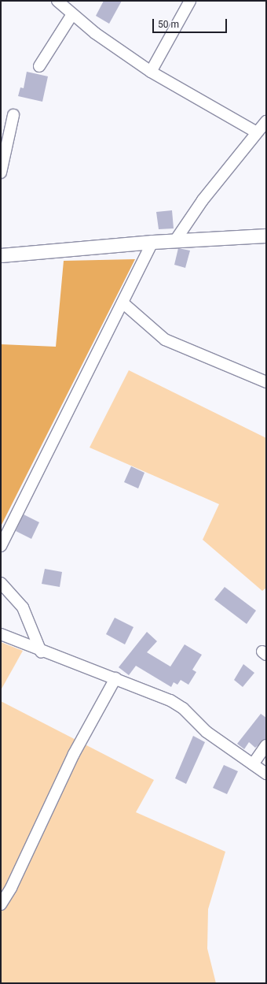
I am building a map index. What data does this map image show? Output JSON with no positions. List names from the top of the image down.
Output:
{
  "scale_bar": "50 m"
}
